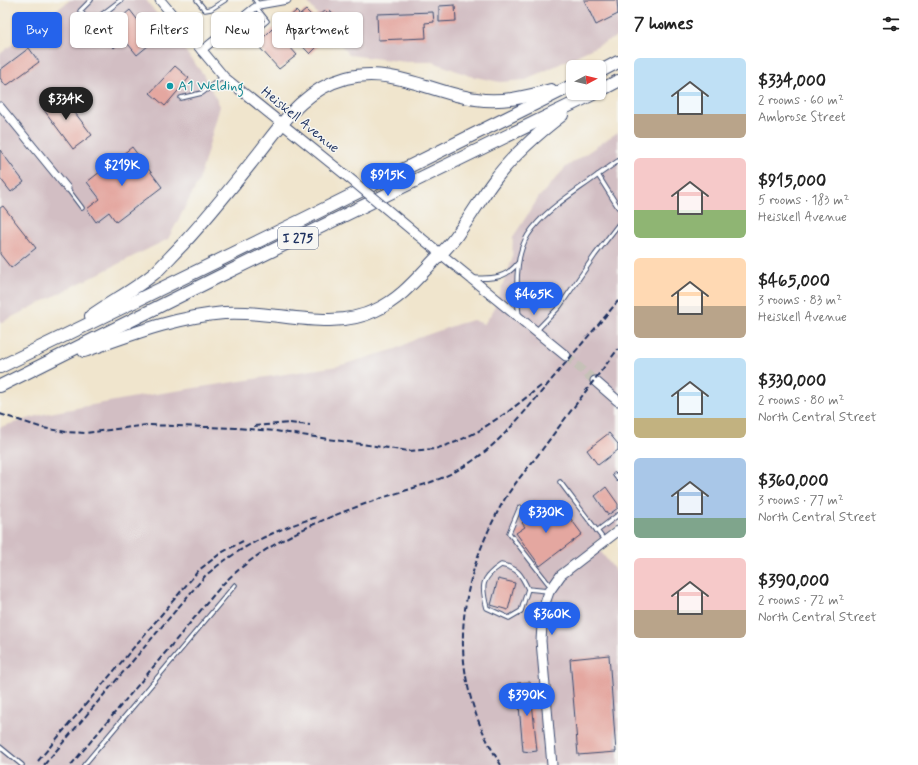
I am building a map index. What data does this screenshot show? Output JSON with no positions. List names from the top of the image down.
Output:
{
  "streets": {
    "highway": ["I 275"],
    "street": ["Heiskell Avenue"]
  },
  "places": ["A1 Welding"],
  "north": "right",
  "page": {
    "heading": "7 homes",
    "chip": [
      "Buy",
      "Rent",
      "Filters",
      "New",
      "Apartment"
    ],
    "list": [
      {
        "name": "$334,000",
        "note": "2 rooms · 60 m² · Ambrose Street"
      },
      {
        "name": "$915,000",
        "note": "5 rooms · 183 m² · Heiskell Avenue"
      },
      {
        "name": "$465,000",
        "note": "3 rooms · 83 m² · Heiskell Avenue"
      },
      {
        "name": "$330,000",
        "note": "2 rooms · 80 m² · North Central Street"
      },
      {
        "name": "$360,000",
        "note": "3 rooms · 77 m² · North Central Street"
      },
      {
        "name": "$390,000",
        "note": "2 rooms · 72 m² · North Central Street"
      }
    ],
    "price": [
      "$334K",
      "$219K",
      "$915K",
      "$465K",
      "$330K",
      "$360K",
      "$390K"
    ]
  }
}
